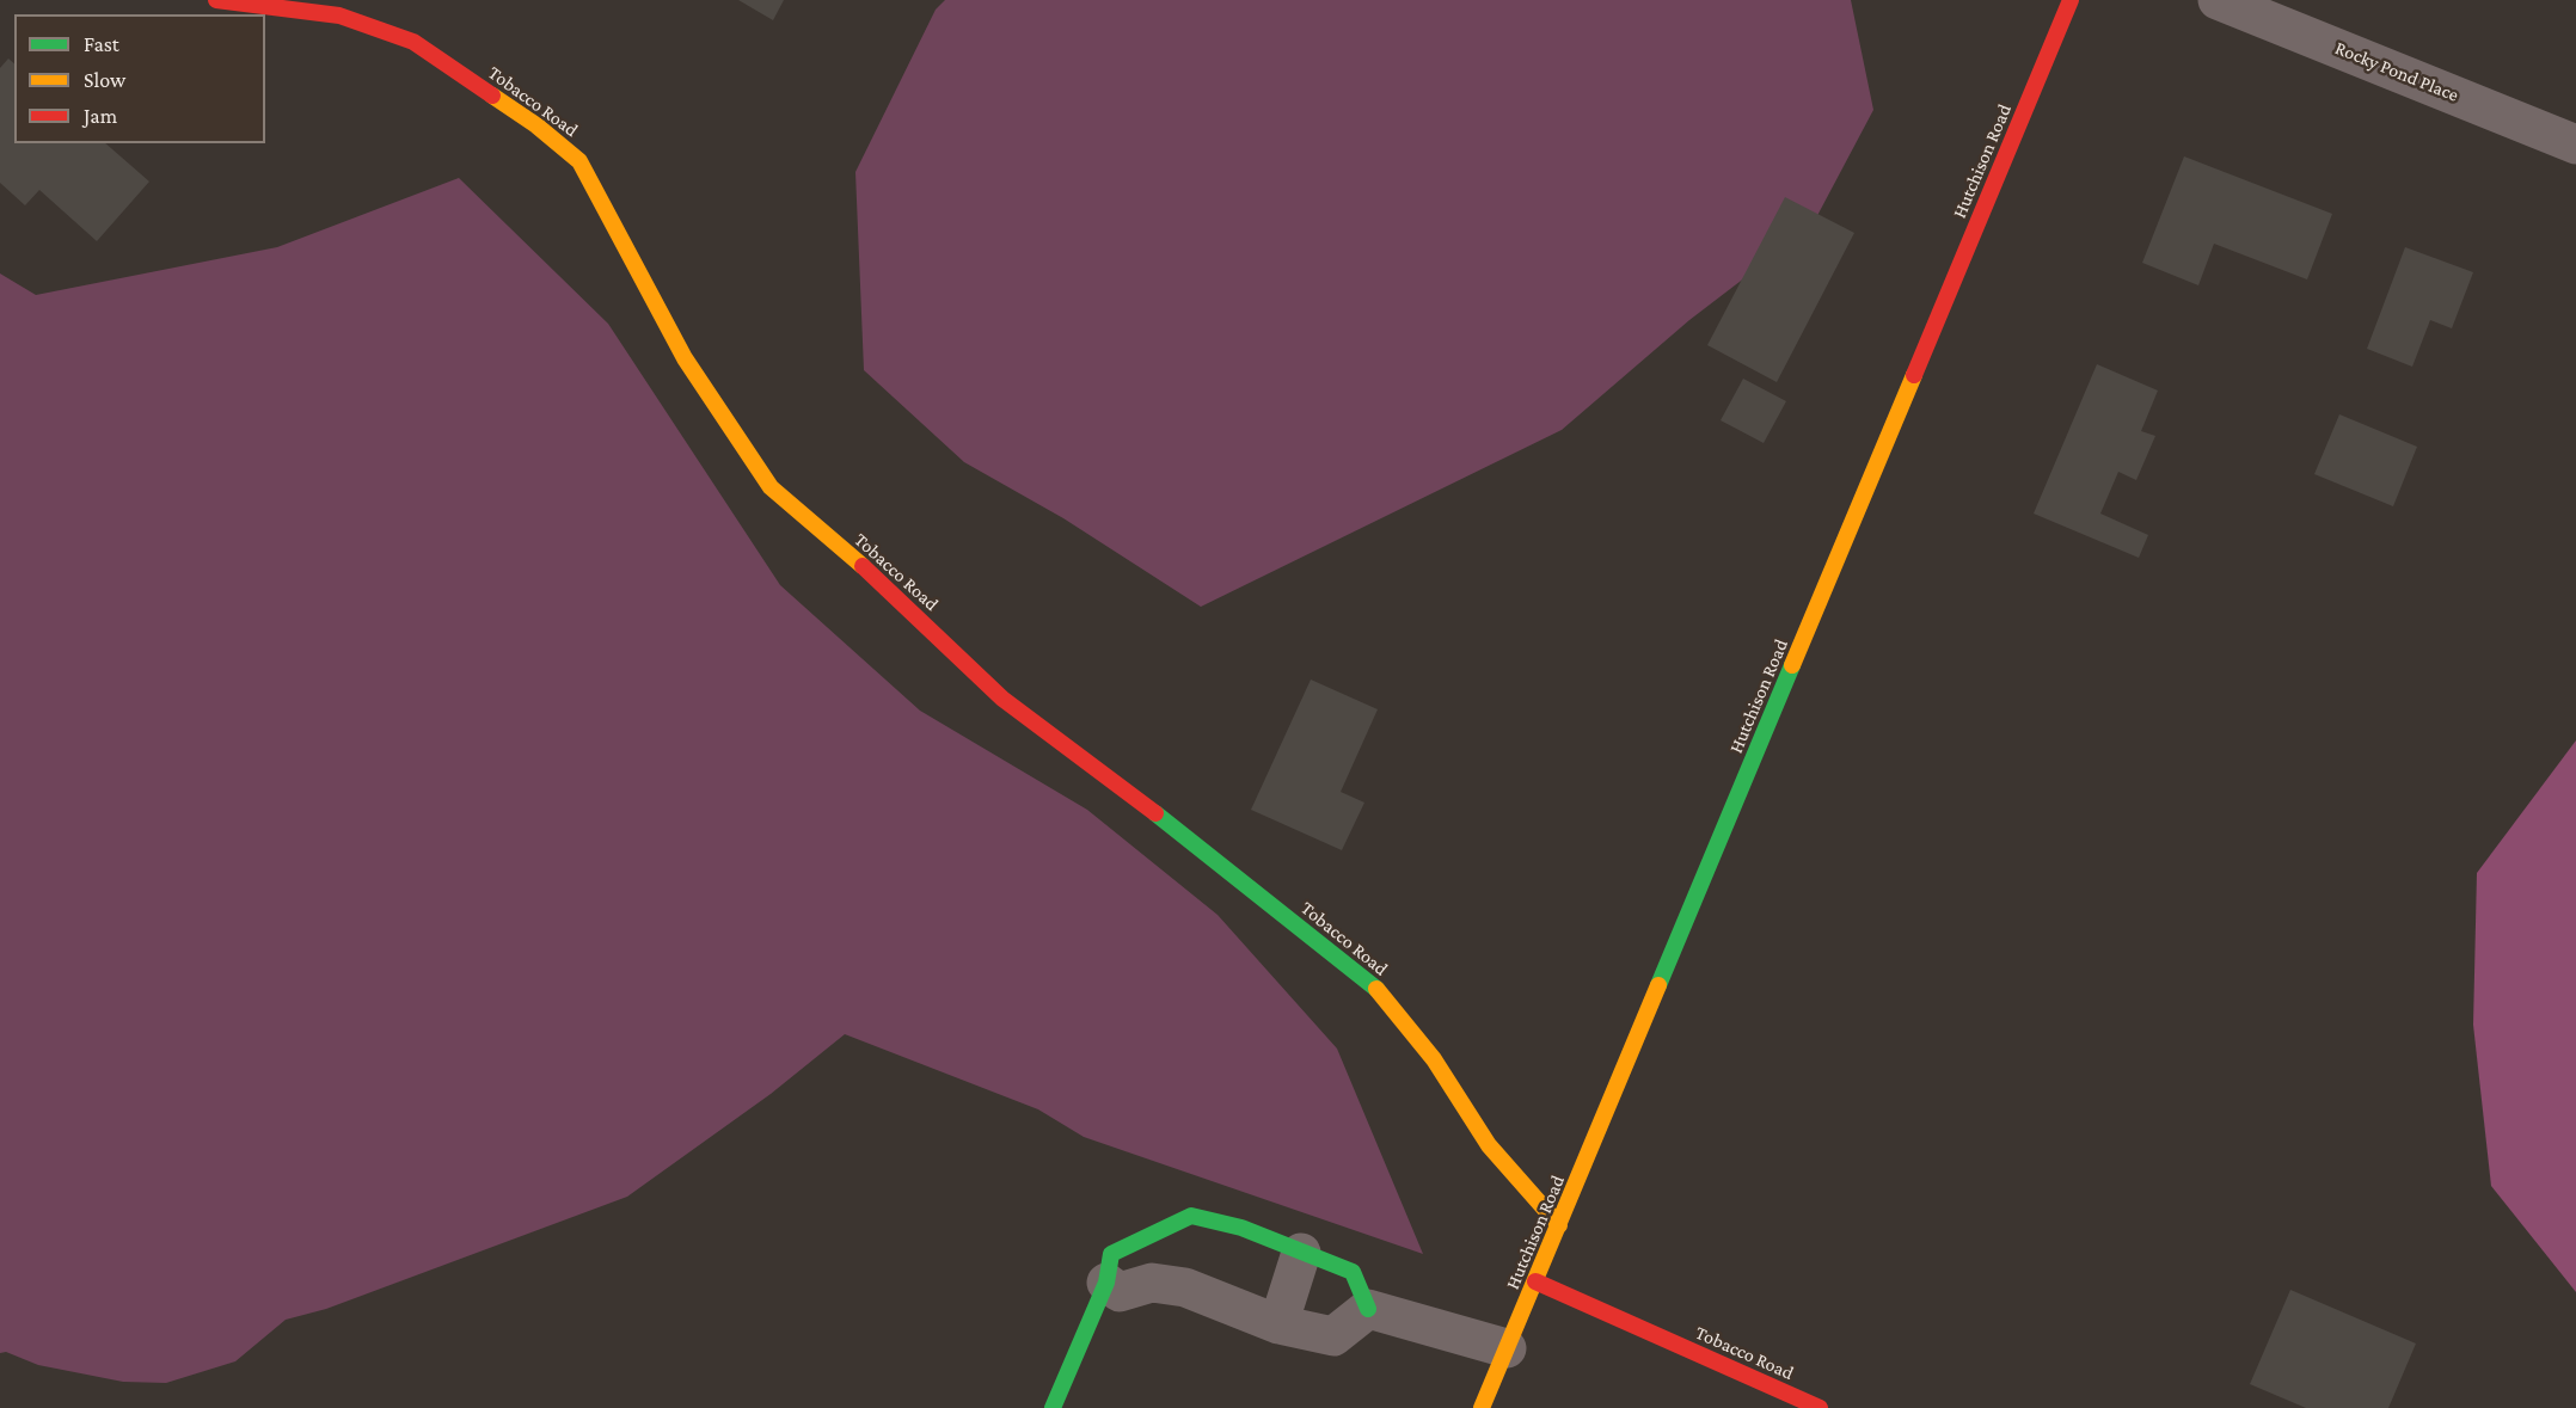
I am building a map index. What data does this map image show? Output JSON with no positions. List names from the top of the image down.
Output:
{
  "streets": {
    "street": ["Rocky Pond Place", "Tobacco Road", "Hutchison Road"]
  },
  "crossings": [
    ["Tobacco Road", "Hutchison Road"]
  ],
  "legend": ["Fast", "Slow", "Jam"]
}
